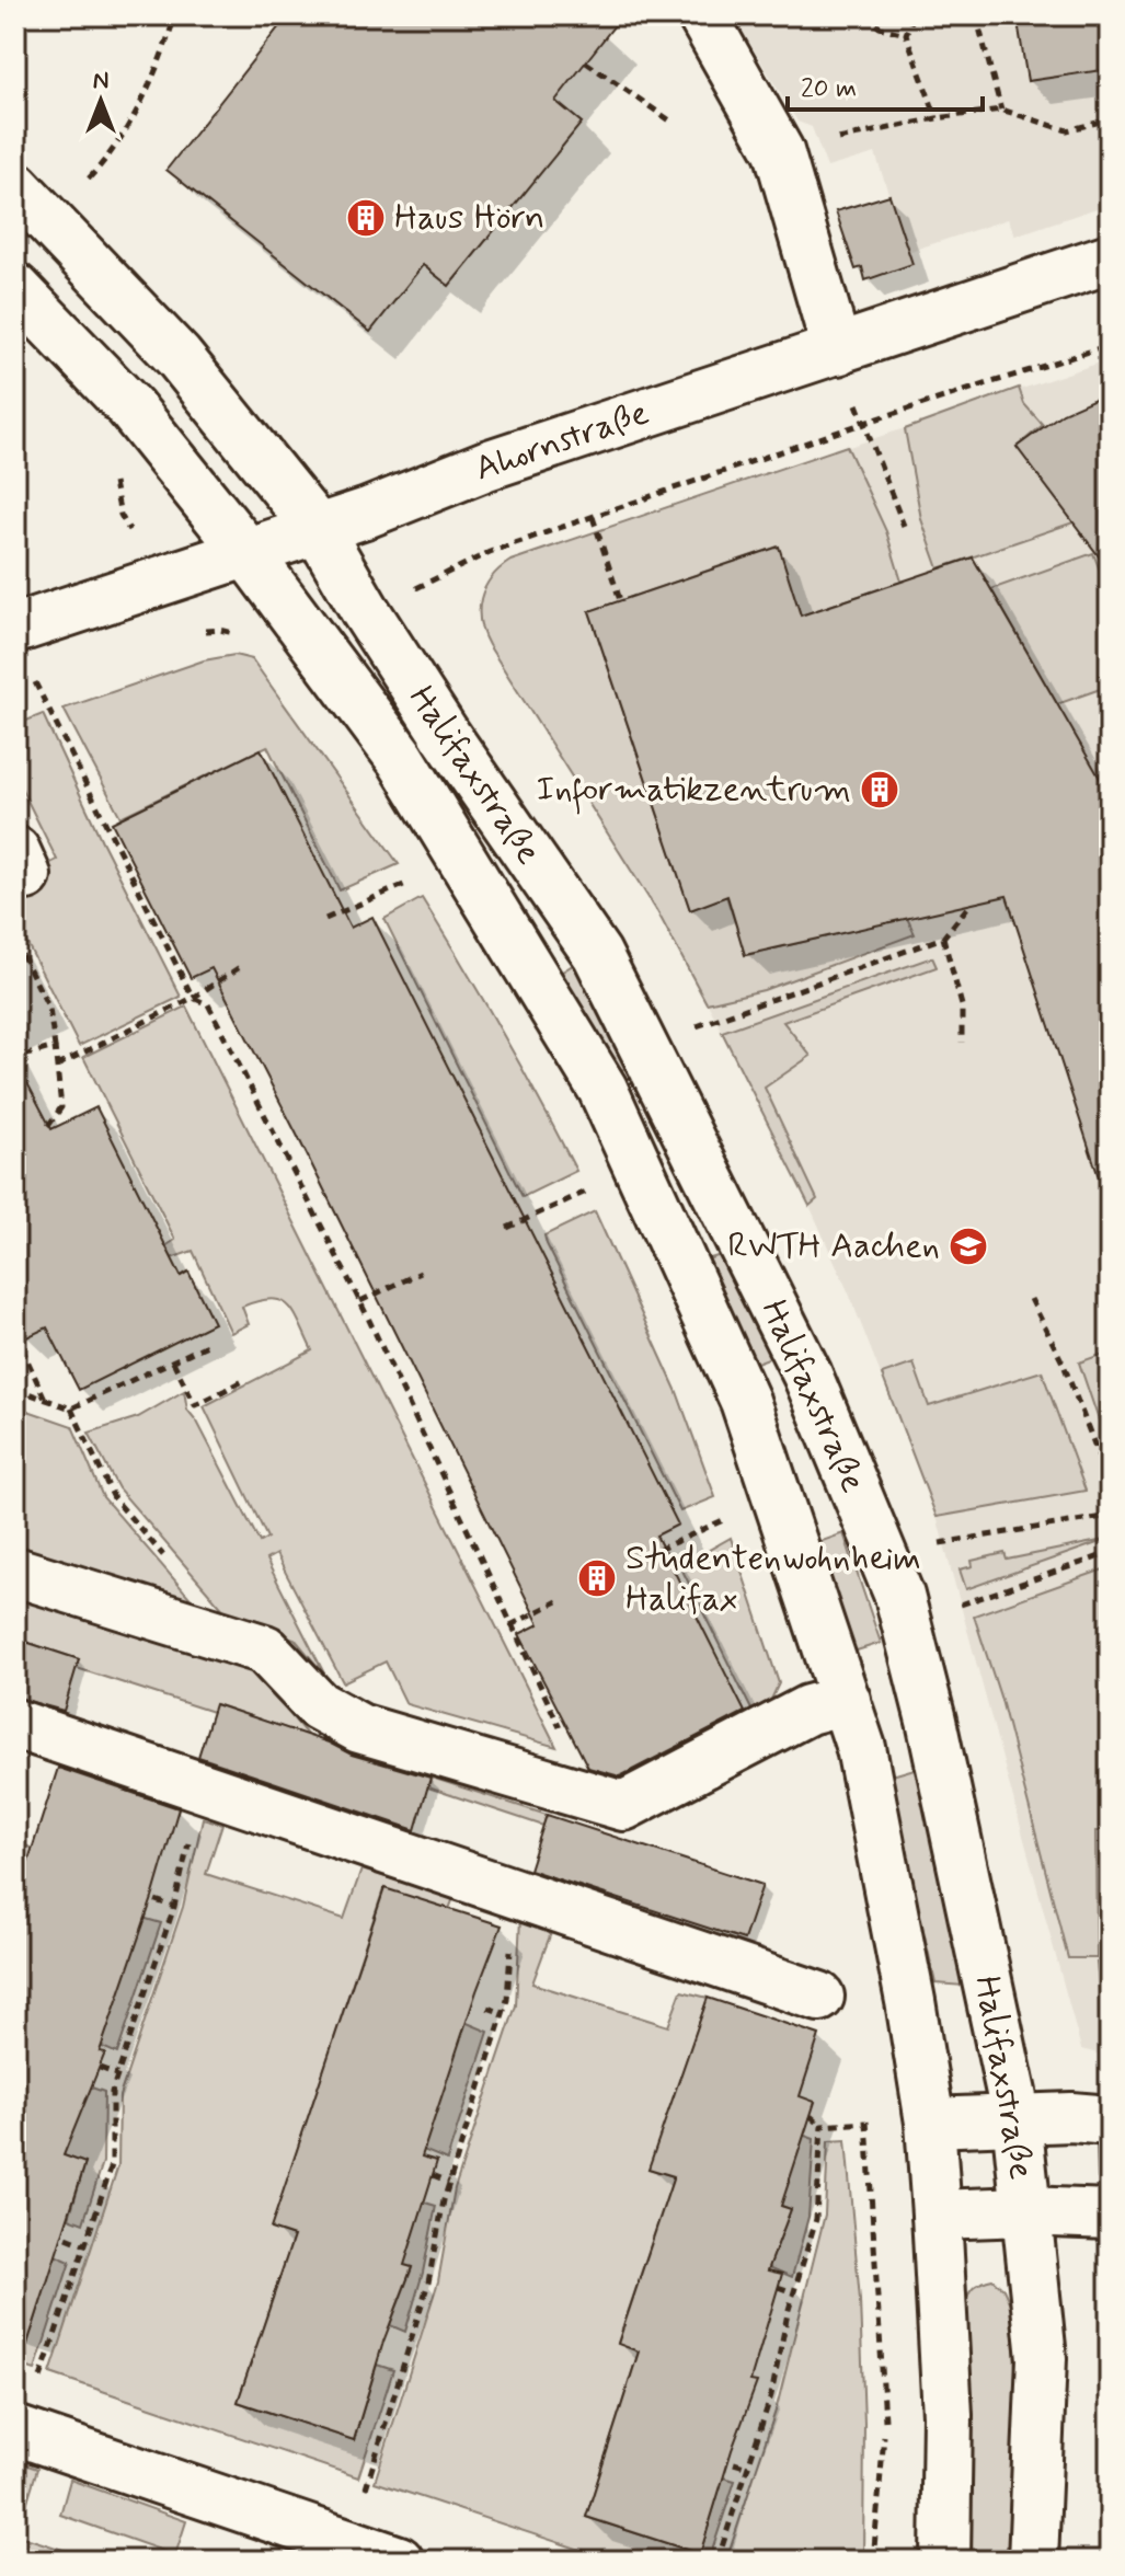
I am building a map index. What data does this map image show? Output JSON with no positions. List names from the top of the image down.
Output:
{
  "streets": {
    "main road": ["Ahornstraße", "Halifaxstraße"]
  },
  "crossings": [
    ["Ahornstraße", "Halifaxstraße"]
  ],
  "places": {
    "building": ["Haus Hörn", "Informatikzentrum", "Studentenwohnheim Halifax"],
    "school or university": ["RWTH Aachen"]
  },
  "scale_bar": "20 m",
  "north": "top"
}
